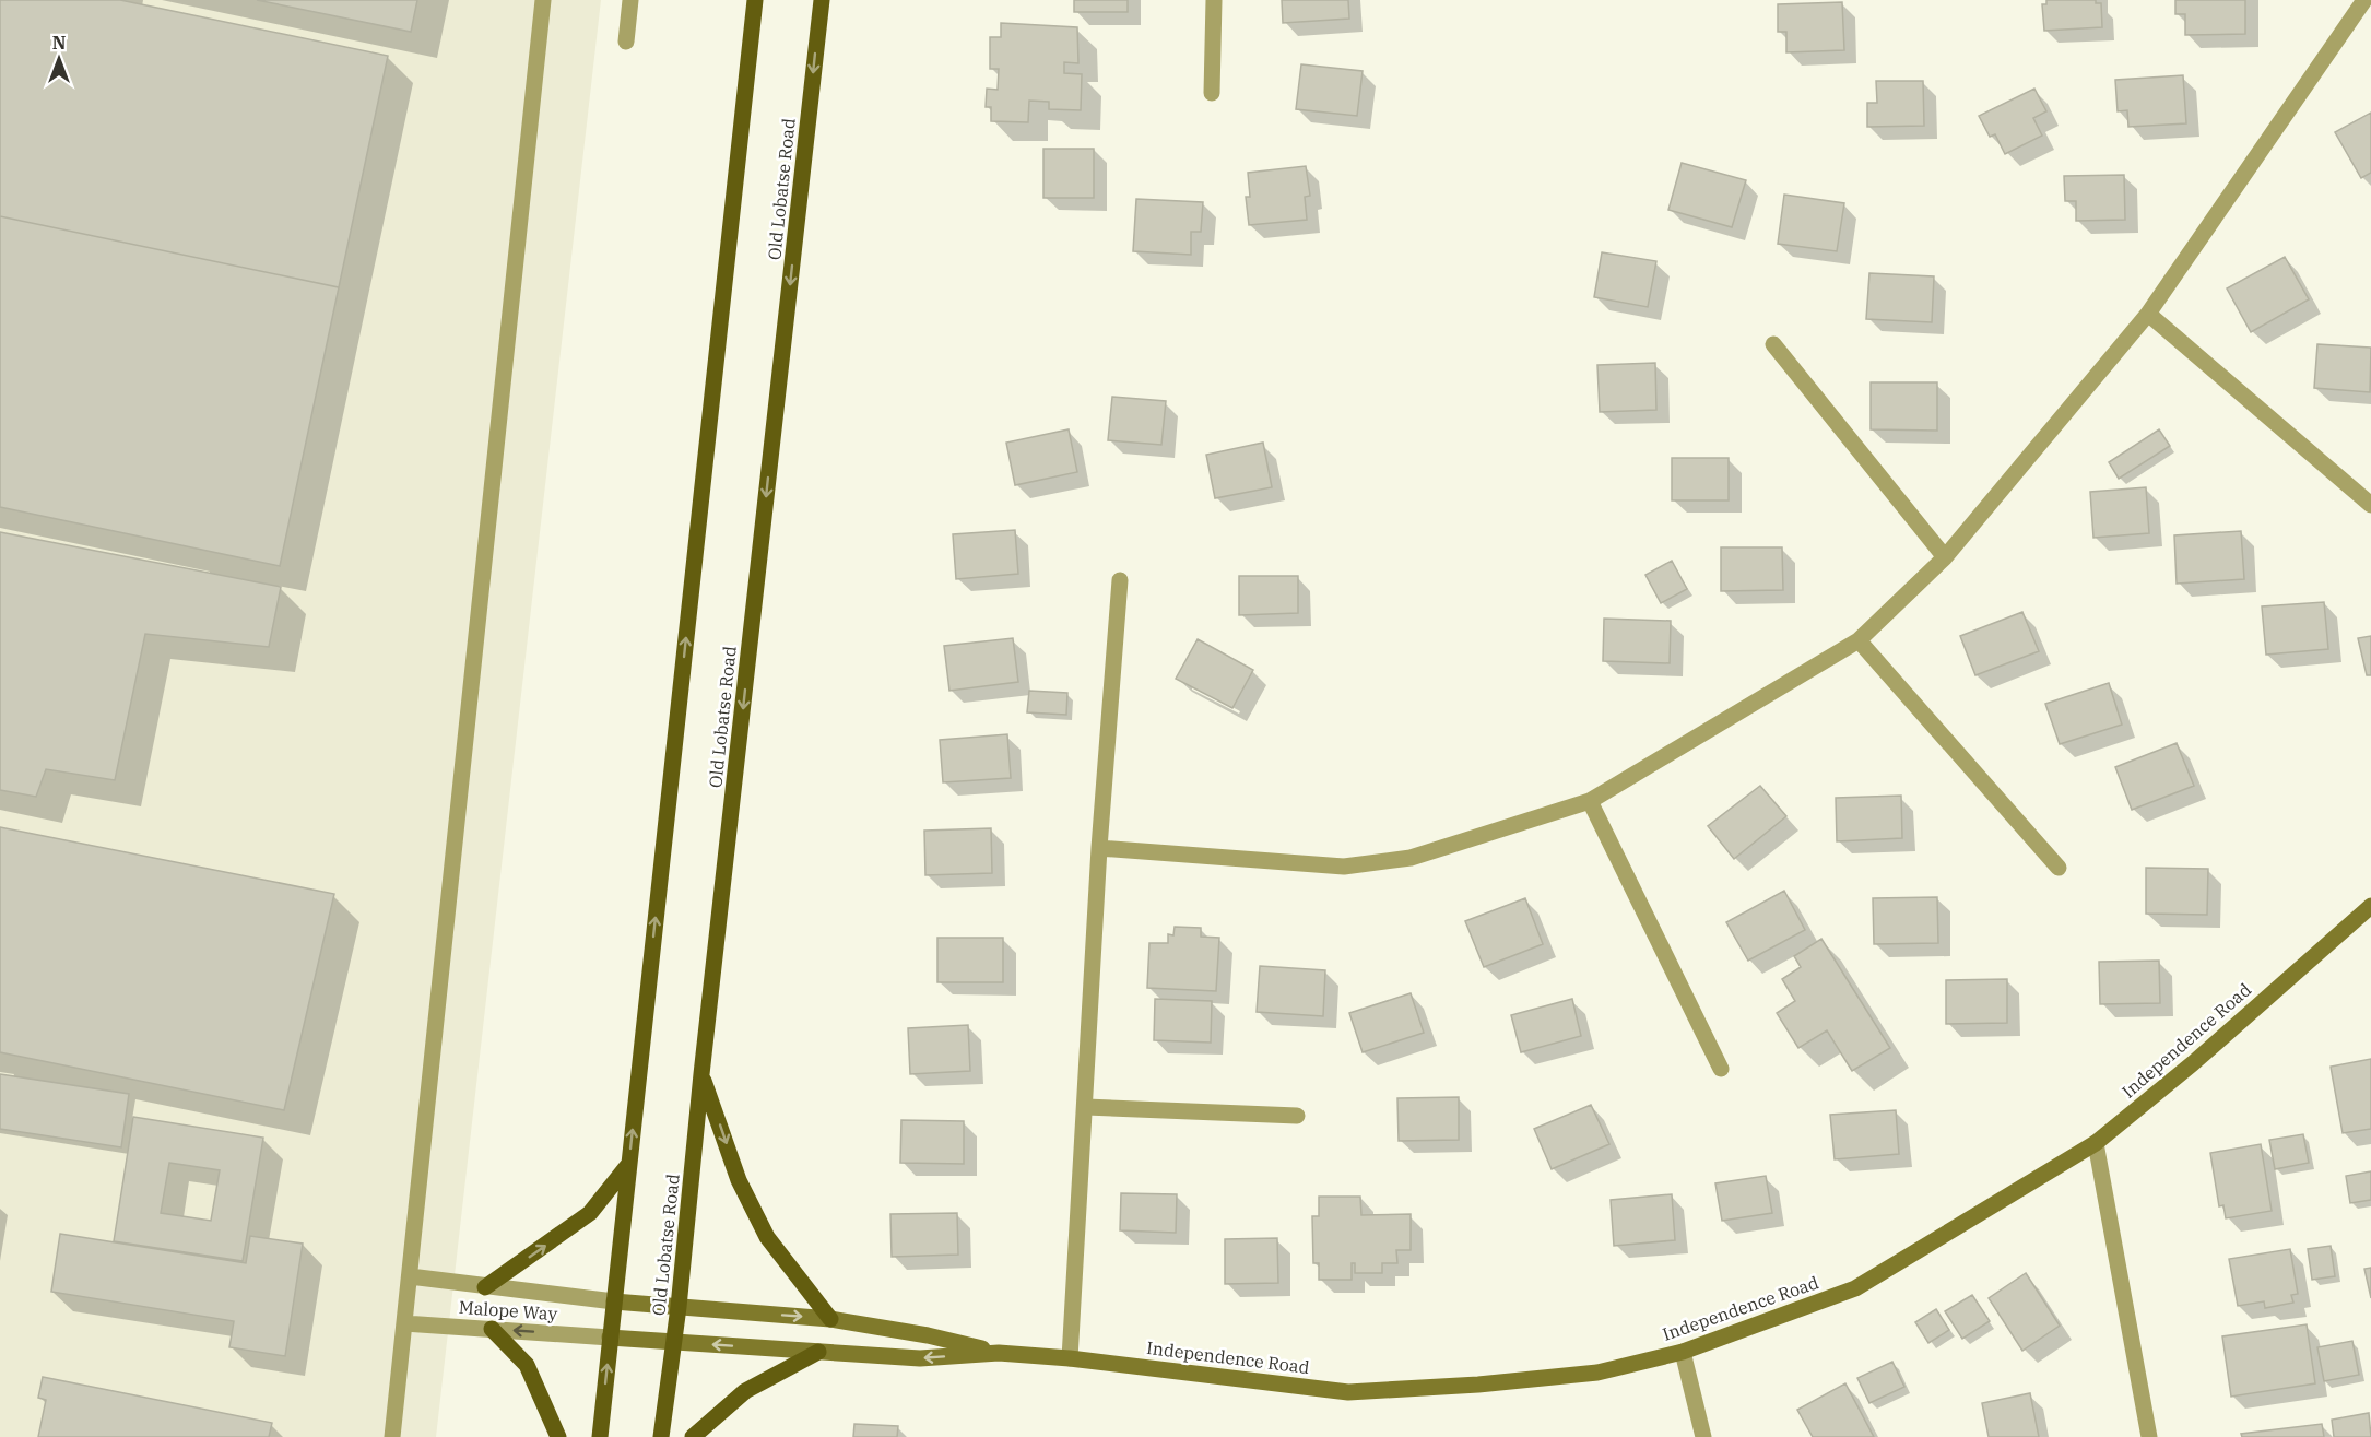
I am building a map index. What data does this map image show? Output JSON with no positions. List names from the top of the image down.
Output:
{
  "streets": {
    "main road": ["Old Lobatse Road"],
    "street": ["Independence Road", "Malope Way"]
  },
  "crossings": [
    ["Old Lobatse Road", "Independence Road"],
    ["Independence Road", "Malope Way"]
  ],
  "north": "top"
}
